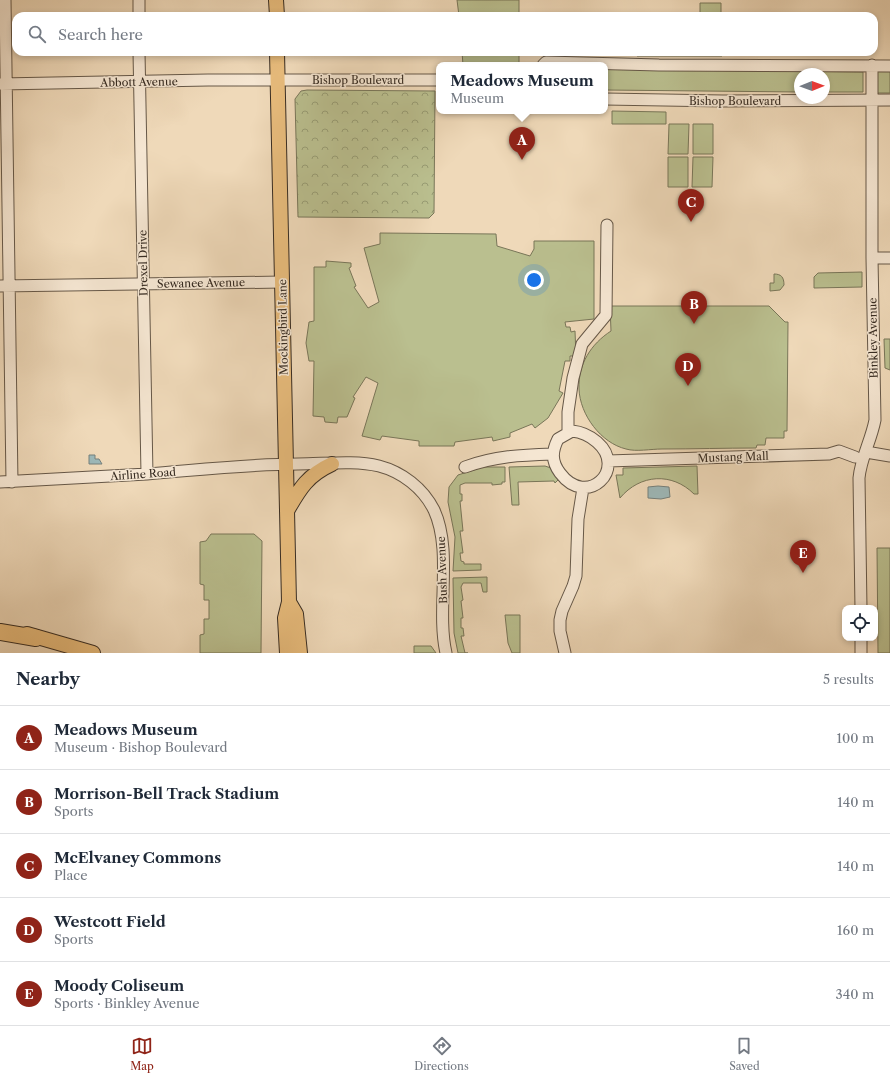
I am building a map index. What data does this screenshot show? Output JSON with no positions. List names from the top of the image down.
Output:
{
  "streets": {
    "main road": ["Mockingbird Lane"],
    "street": [
      "Bishop Boulevard",
      "Abbott Avenue",
      "Drexel Drive",
      "Sewanee Avenue",
      "Binkley Avenue",
      "Mustang Mall",
      "Airline Road",
      "Bush Avenue"
    ]
  },
  "crossings": [
    ["Bishop Boulevard", "Abbott Avenue"],
    ["Bishop Boulevard", "Mockingbird Lane"],
    ["Bishop Boulevard", "Binkley Avenue"],
    ["Abbott Avenue", "Drexel Drive"],
    ["Abbott Avenue", "Mockingbird Lane"],
    ["Drexel Drive", "Sewanee Avenue"],
    ["Drexel Drive", "Airline Road"],
    ["Sewanee Avenue", "Mockingbird Lane"],
    ["Mockingbird Lane", "Airline Road"],
    ["Mockingbird Lane", "Bush Avenue"],
    ["Binkley Avenue", "Mustang Mall"],
    ["Airline Road", "Bush Avenue"]
  ],
  "north": "right",
  "page": {
    "search": "Search here",
    "popup": ["Meadows Museum", "Museum"],
    "pins": [
      "A",
      "C",
      "B",
      "D",
      "E"
    ],
    "heading": ["Nearby", "5 results"],
    "list": [
      {
        "mark": "A",
        "name": "Meadows Museum",
        "note": "Museum · Bishop Boulevard",
        "value": "100 m"
      },
      {
        "mark": "B",
        "name": "Morrison-Bell Track Stadium",
        "note": "Sports",
        "value": "140 m"
      },
      {
        "mark": "C",
        "name": "McElvaney Commons",
        "note": "Place",
        "value": "140 m"
      },
      {
        "mark": "D",
        "name": "Westcott Field",
        "note": "Sports",
        "value": "160 m"
      },
      {
        "mark": "E",
        "name": "Moody Coliseum",
        "note": "Sports · Binkley Avenue",
        "value": "340 m"
      }
    ],
    "nav": ["Map", "Directions", "Saved"]
  }
}
